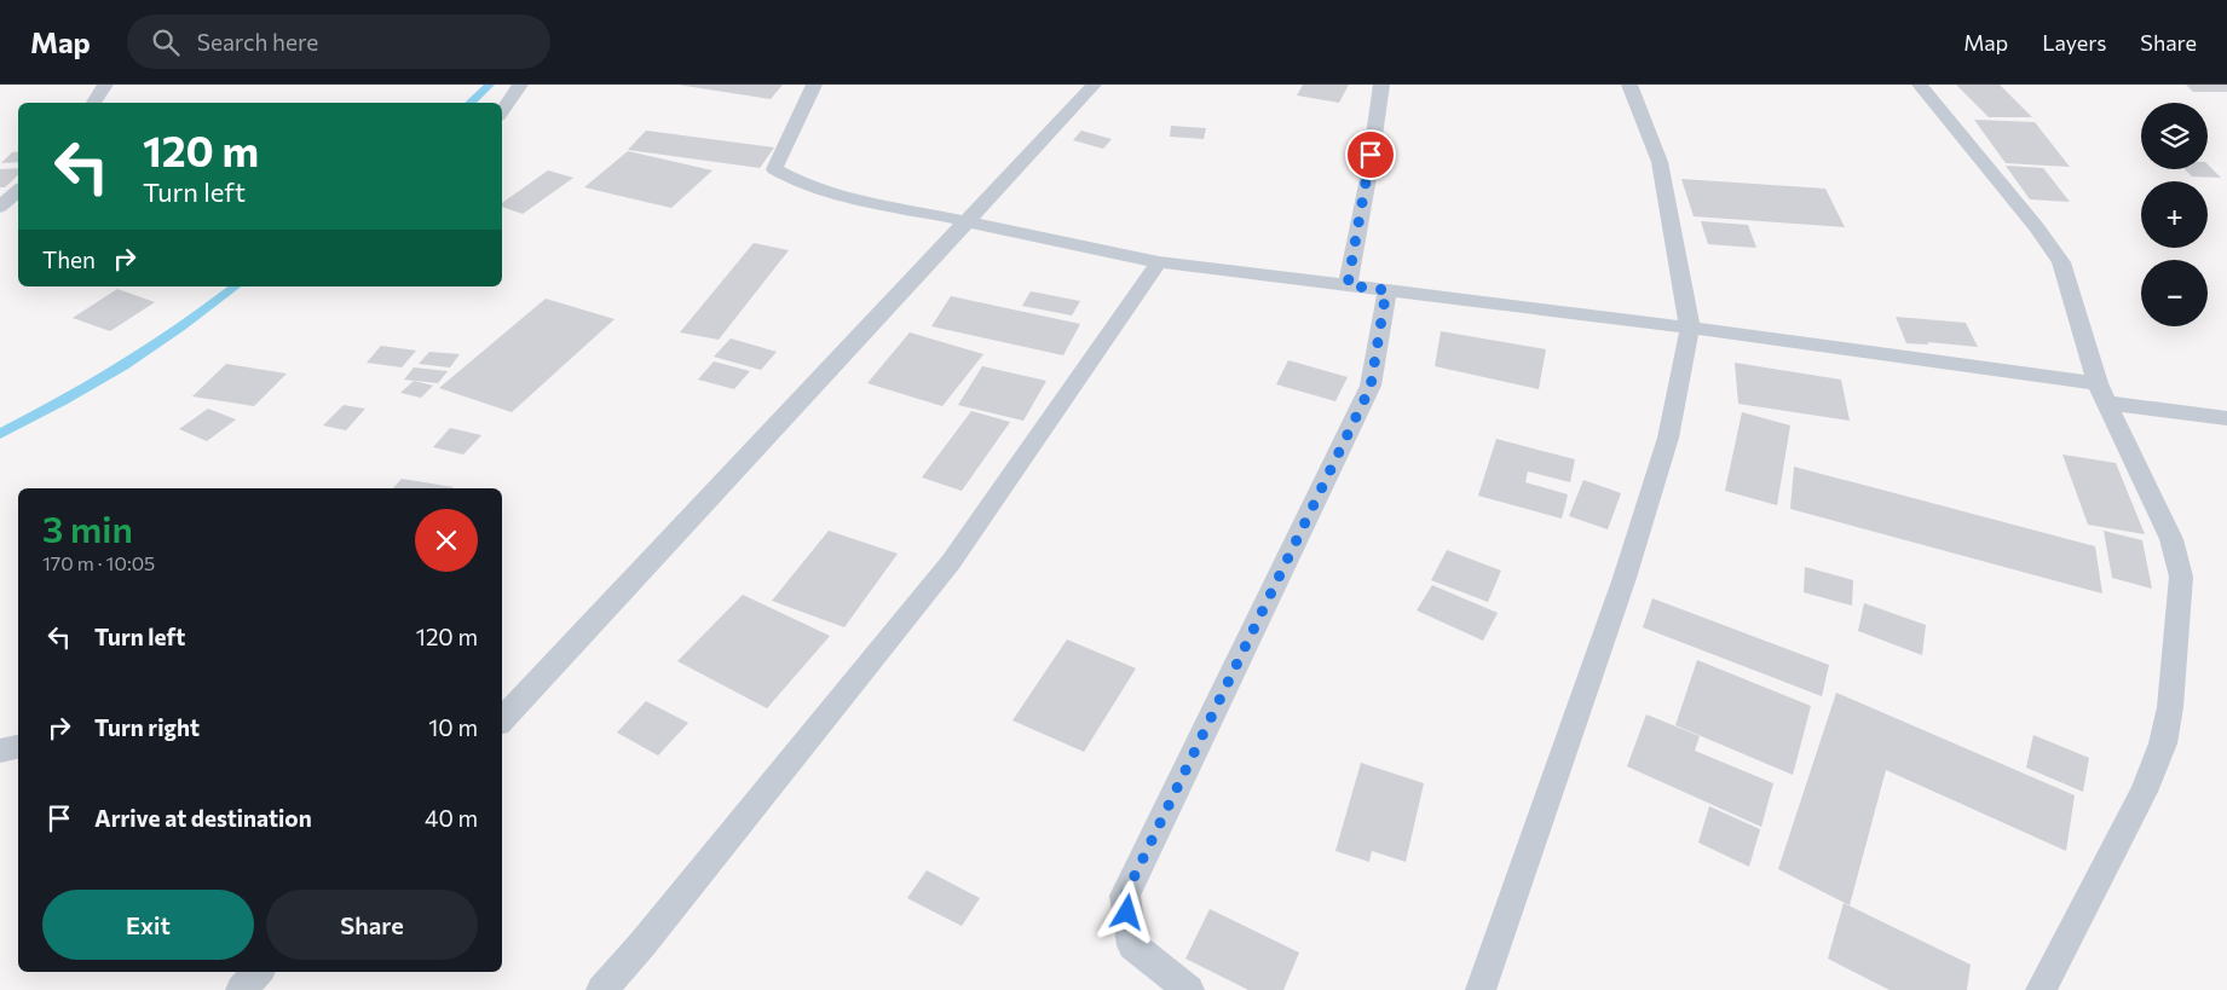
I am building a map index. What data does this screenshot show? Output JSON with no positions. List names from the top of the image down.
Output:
{
  "page": {
    "header": "Map",
    "search": "Search here",
    "nav": ["Map", "Layers", "Share"],
    "map_buttons": ["+", "−"],
    "turn": ["120 m", "Turn left"],
    "then": "Then",
    "heading": ["3 min", "170 m · 10:05"],
    "list": [
      {
        "name": "Turn left",
        "value": "120 m"
      },
      {
        "name": "Turn right",
        "value": "10 m"
      },
      {
        "name": "Arrive at destination",
        "value": "40 m"
      }
    ],
    "buttons": ["Exit", "Share"]
  }
}
